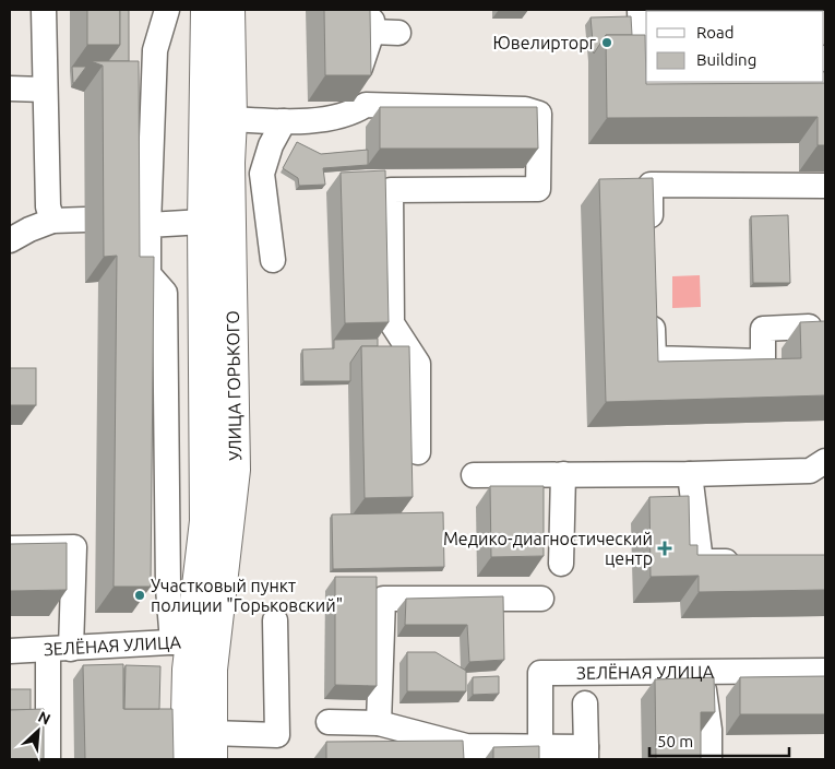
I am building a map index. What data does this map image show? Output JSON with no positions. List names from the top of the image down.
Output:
{
  "streets": {
    "main road": ["УЛИЦА ГОРЬКОГО"],
    "street": ["ЗЕЛЁНАЯ УЛИЦА"]
  },
  "crossings": [
    ["УЛИЦА ГОРЬКОГО", "ЗЕЛЁНАЯ УЛИЦА"]
  ],
  "places": {
    "other": ["Ювелирторг", "Участковый пункт полиции \"Горьковский\""],
    "health": ["Медико-диагностический центр"]
  },
  "legend": ["Road", "Building"],
  "scale_bar": "50 m",
  "north": "top right"
}
